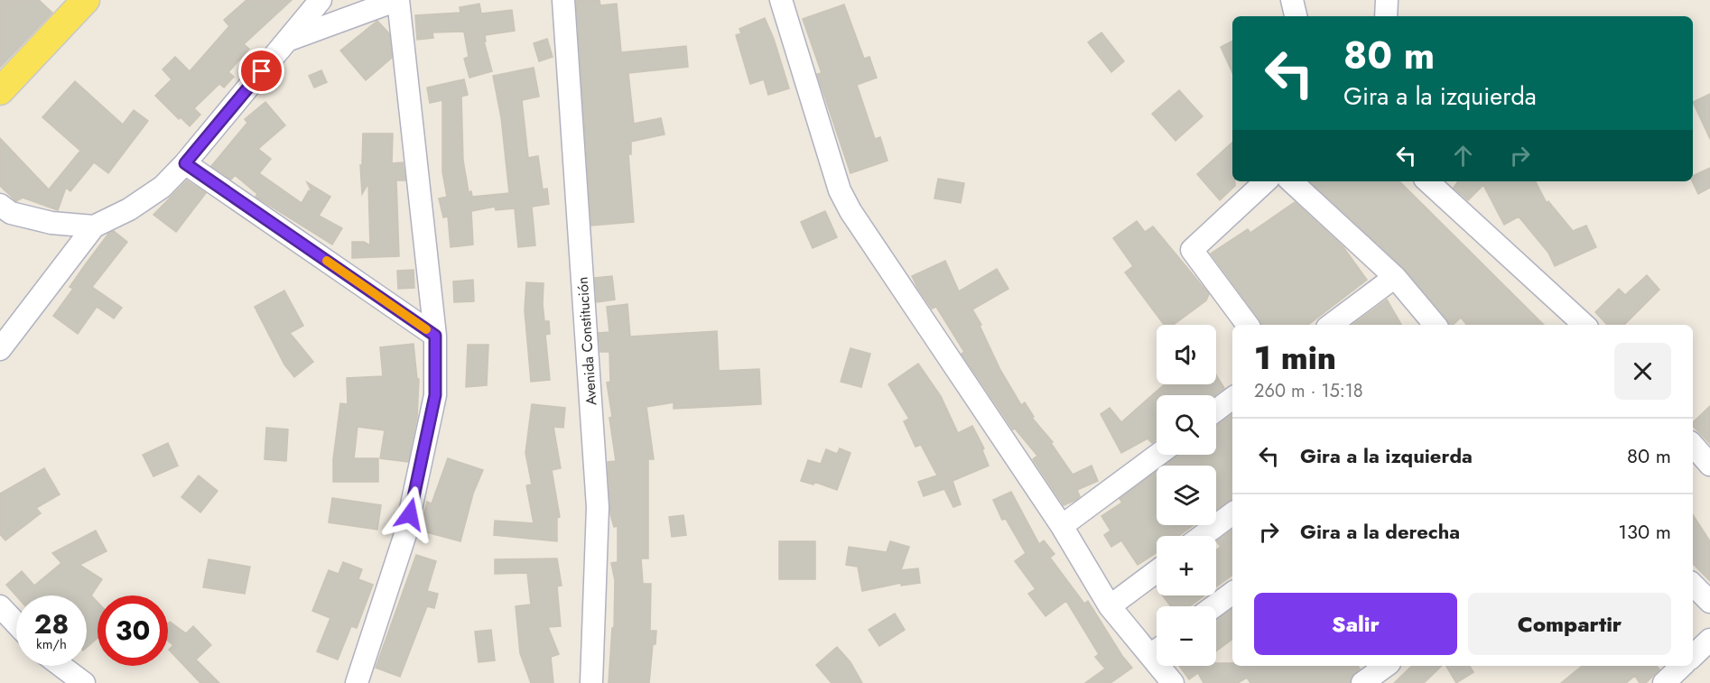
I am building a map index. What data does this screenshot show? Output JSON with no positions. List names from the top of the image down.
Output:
{
  "streets": {
    "street": ["Avenida Constitución"]
  },
  "page": {
    "turn": ["80 m", "Gira a la izquierda"],
    "map_buttons": ["+", "−"],
    "heading": ["1 min", "260 m · 15:18"],
    "list": [
      {
        "name": "Gira a la izquierda",
        "value": "80 m"
      },
      {
        "name": "Gira a la derecha",
        "value": "130 m"
      }
    ],
    "buttons": ["Salir", "Compartir"],
    "speed": "28 km/h",
    "limit": "30"
  }
}
